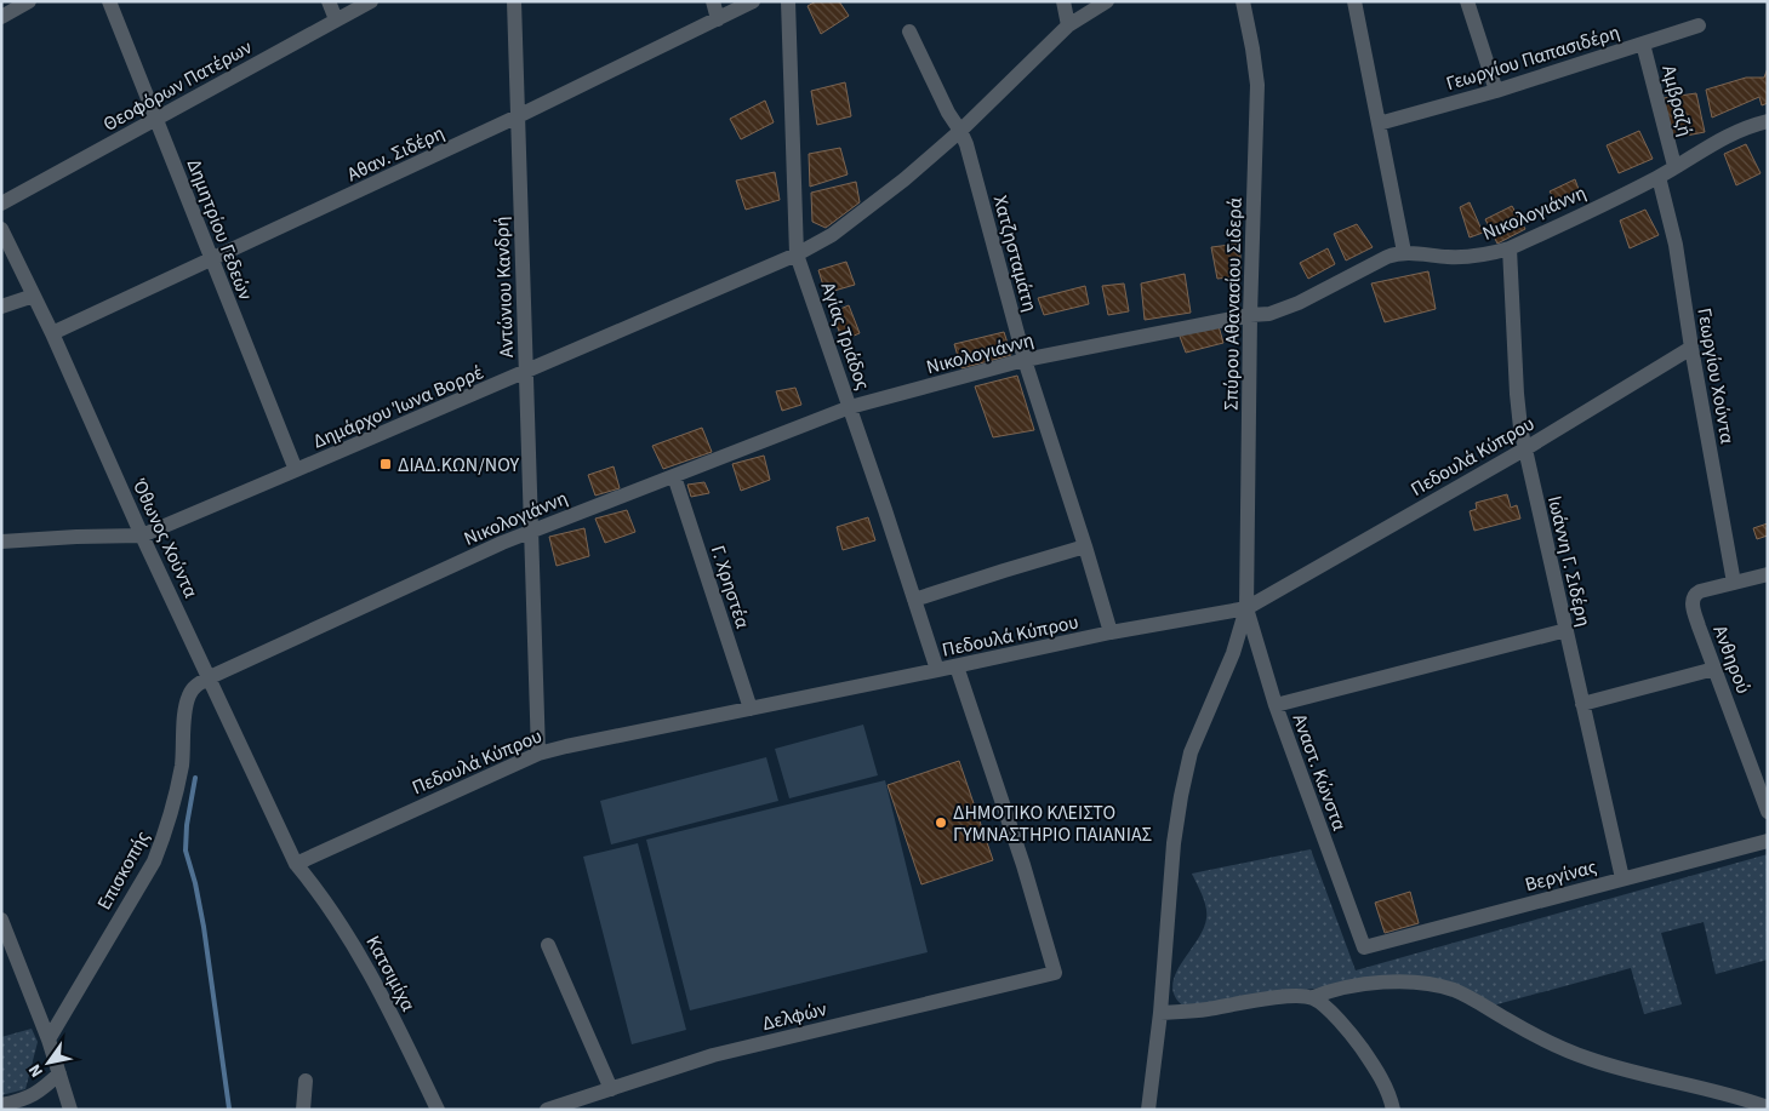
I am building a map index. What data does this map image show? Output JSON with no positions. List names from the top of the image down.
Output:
{
  "streets": {
    "street": [
      "Γεωργίου Παπασιδέρη",
      "Θεοφόρων Πατέρων",
      "Αμβραζή",
      "Αθαν. Σιδέρη",
      "Νικολογιάννη",
      "Δημητρίου Γεδεών",
      "Χατζησταμάτη",
      "Αντώνιου Κανδρή",
      "Σπύρου Αθανασίου Σιδερά",
      "Αγίας Τριάδος",
      "Γεωργίου Χούντα",
      "Δημάρχου Ίωνα Βορρέ",
      "Πεδουλά Κύπρου",
      "Όθωνος Χούντα",
      "Ιωάννη Γ. Σιδέρη",
      "Γ. Χρηστέα",
      "Ανθηρού",
      "Αναστ. Κώνστα",
      "Επισκοπής",
      "Βεργίνας",
      "Κατσιμίχα",
      "Δελφών"
    ]
  },
  "crossings": [
    ["Γεωργίου Παπασιδέρη", "Αμβραζή"],
    ["Θεοφόρων Πατέρων", "Δημητρίου Γεδεών"],
    ["Αμβραζή", "Νικολογιάννη"],
    ["Αθαν. Σιδέρη", "Δημητρίου Γεδεών"],
    ["Αθαν. Σιδέρη", "Αντώνιου Κανδρή"],
    ["Αθαν. Σιδέρη", "Όθωνος Χούντα"],
    ["Νικολογιάννη", "Χατζησταμάτη"],
    ["Νικολογιάννη", "Αντώνιου Κανδρή"],
    ["Νικολογιάννη", "Σπύρου Αθανασίου Σιδερά"],
    ["Νικολογιάννη", "Αγίας Τριάδος"],
    ["Νικολογιάννη", "Γεωργίου Χούντα"],
    ["Νικολογιάννη", "Όθωνος Χούντα"],
    ["Νικολογιάννη", "Ιωάννη Γ. Σιδέρη"],
    ["Νικολογιάννη", "Γ. Χρηστέα"],
    ["Νικολογιάννη", "Επισκοπής"],
    ["Δημητρίου Γεδεών", "Δημάρχου Ίωνα Βορρέ"],
    ["Χατζησταμάτη", "Δημάρχου Ίωνα Βορρέ"],
    ["Χατζησταμάτη", "Πεδουλά Κύπρου"],
    ["Αντώνιου Κανδρή", "Δημάρχου Ίωνα Βορρέ"],
    ["Αντώνιου Κανδρή", "Πεδουλά Κύπρου"],
    ["Σπύρου Αθανασίου Σιδερά", "Πεδουλά Κύπρου"],
    ["Σπύρου Αθανασίου Σιδερά", "Αναστ. Κώνστα"],
    ["Αγίας Τριάδος", "Δημάρχου Ίωνα Βορρέ"],
    ["Αγίας Τριάδος", "Πεδουλά Κύπρου"],
    ["Γεωργίου Χούντα", "Πεδουλά Κύπρου"],
    ["Γεωργίου Χούντα", "Ανθηρού"],
    ["Δημάρχου Ίωνα Βορρέ", "Όθωνος Χούντα"],
    ["Πεδουλά Κύπρου", "Όθωνος Χούντα"],
    ["Πεδουλά Κύπρου", "Ιωάννη Γ. Σιδέρη"],
    ["Πεδουλά Κύπρου", "Γ. Χρηστέα"],
    ["Πεδουλά Κύπρου", "Αναστ. Κώνστα"],
    ["Πεδουλά Κύπρου", "Κατσιμίχα"],
    ["Πεδουλά Κύπρου", "Δελφών"],
    ["Όθωνος Χούντα", "Επισκοπής"],
    ["Όθωνος Χούντα", "Κατσιμίχα"],
    ["Ιωάννη Γ. Σιδέρη", "Βεργίνας"],
    ["Αναστ. Κώνστα", "Βεργίνας"]
  ],
  "places": {
    "transit": ["ΔΙΑΔ.ΚΩΝ/ΝΟΥ"],
    "other": ["ΔΗΜΟΤΙΚΟ ΚΛΕΙΣΤΟ ΓΥΜΝΑΣΤΗΡΙΟ ΠΑΙΑΝΙΑΣ"]
  },
  "north": "bottom left"
}
